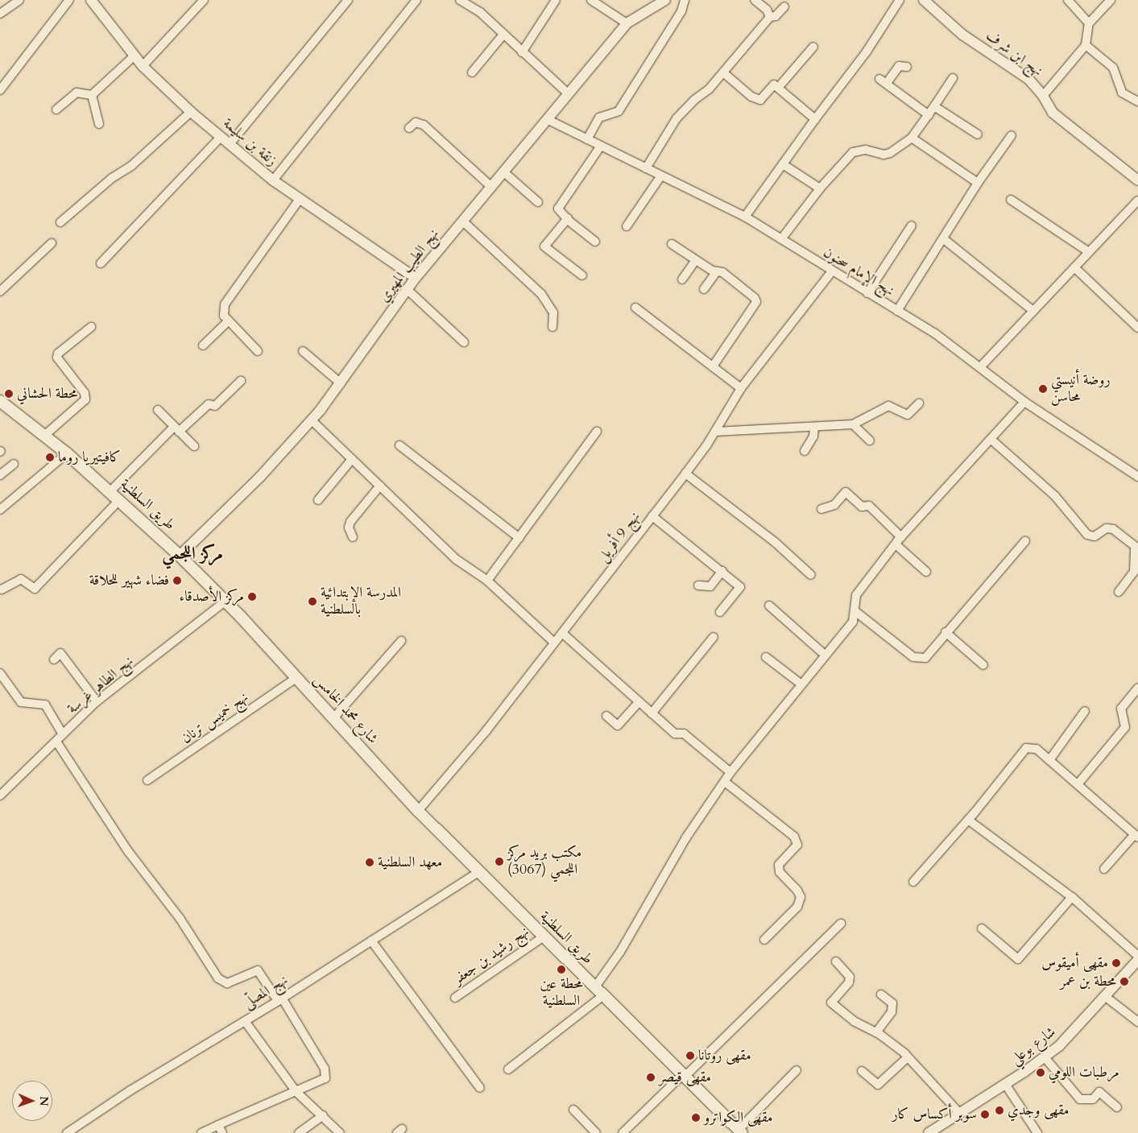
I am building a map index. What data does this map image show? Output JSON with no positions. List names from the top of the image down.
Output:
{
  "streets": {
    "main road": ["طريق السلطنية", "شارع محمد الخامس"],
    "street": [
      "نهج ابن شرف",
      "زنقة بن سليمة",
      "نهج الطيب المهيري",
      "نهج الإمام سحنون",
      "نهج 9 أفريل",
      "نهج الطاهر غرسة",
      "نهج خميس ترنان",
      "نهج رشيد بن جعفر",
      "نهج المصلّى",
      "شارع بوعلي"
    ]
  },
  "crossings": [
    ["زنقة بن سليمة", "نهج الطيب المهيري"],
    ["نهج الطيب المهيري", "نهج الإمام سحنون"],
    ["نهج الطيب المهيري", "طريق السلطنية"],
    ["نهج الإمام سحنون", "نهج 9 أفريل"],
    ["طريق السلطنية", "نهج 9 أفريل"],
    ["طريق السلطنية", "نهج الطاهر غرسة"],
    ["طريق السلطنية", "شارع محمد الخامس"],
    ["طريق السلطنية", "نهج خميس ترنان"],
    ["طريق السلطنية", "نهج رشيد بن جعفر"],
    ["طريق السلطنية", "نهج المصلّى"],
    ["شارع محمد الخامس", "نهج خميس ترنان"]
  ],
  "districts": ["مركز اللجمي"],
  "places": [
    "روضة أنيستي محاسن",
    "محطة الحشاني",
    "كافيتيريا روما",
    "فضاء شهير للحلاقة",
    "مركز الأصدقاء",
    "المدرسة الإبتدائية بالسلطنية",
    "مكتب بريد مركز اللجمي (3067)",
    "معهد السلطنية",
    "مقهى أميقوس",
    "محطة عين السلطنية",
    "محطة بن عمر",
    "مقهى روتانا",
    "مرطبات اللومي",
    "مقهى قيصر",
    "مقهى وجدي",
    "سوبر أكساس كار",
    "مقهى الكواترو"
  ],
  "north": "right"
}
